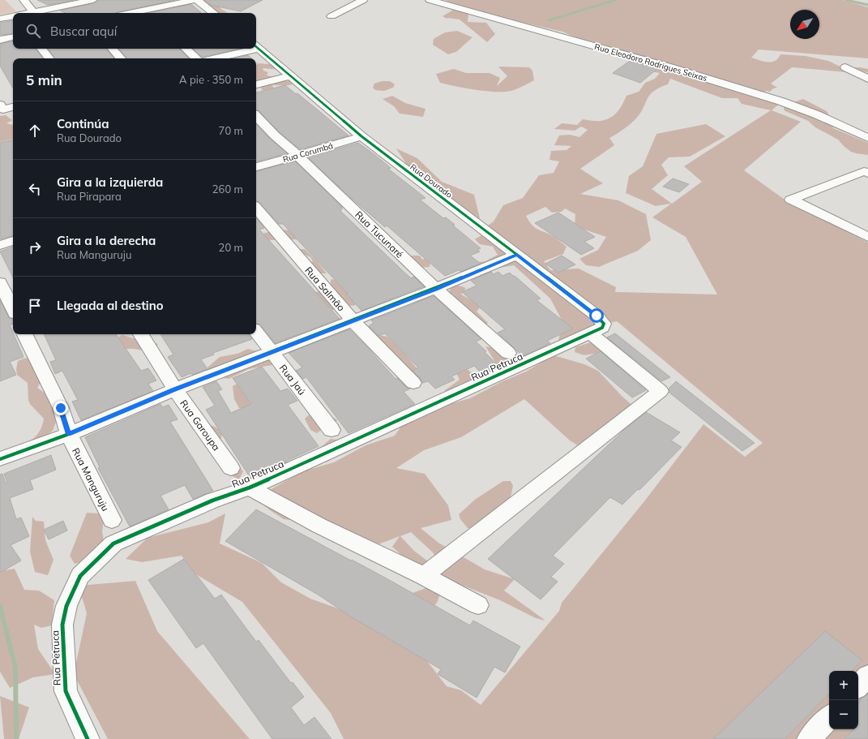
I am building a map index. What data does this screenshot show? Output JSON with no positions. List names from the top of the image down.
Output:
{
  "streets": {
    "street": [
      "Rua Eleodoro Rodrigues Seixas",
      "Rua Corumbá",
      "Rua Dourado",
      "Rua Tucunaré",
      "Rua Salmão",
      "Rua Petruca",
      "Rua Jaú",
      "Rua Garoupa",
      "Rua Manguruju"
    ]
  },
  "crossings": [
    ["Rua Corumbá", "Rua Dourado"],
    ["Rua Corumbá", "Rua Tucunaré"],
    ["Rua Dourado", "Rua Petruca"]
  ],
  "north": "bottom left",
  "page": {
    "search": "Buscar aquí",
    "heading": ["5 min", "A pie · 350 m"],
    "list": [
      ["Continúa", "Rua Dourado", "70 m"],
      ["Gira a la izquierda", "Rua Pirapara", "260 m"],
      ["Gira a la derecha", "Rua Manguruju", "20 m"],
      "Llegada al destino"
    ],
    "map_buttons": ["+", "−"]
  }
}
